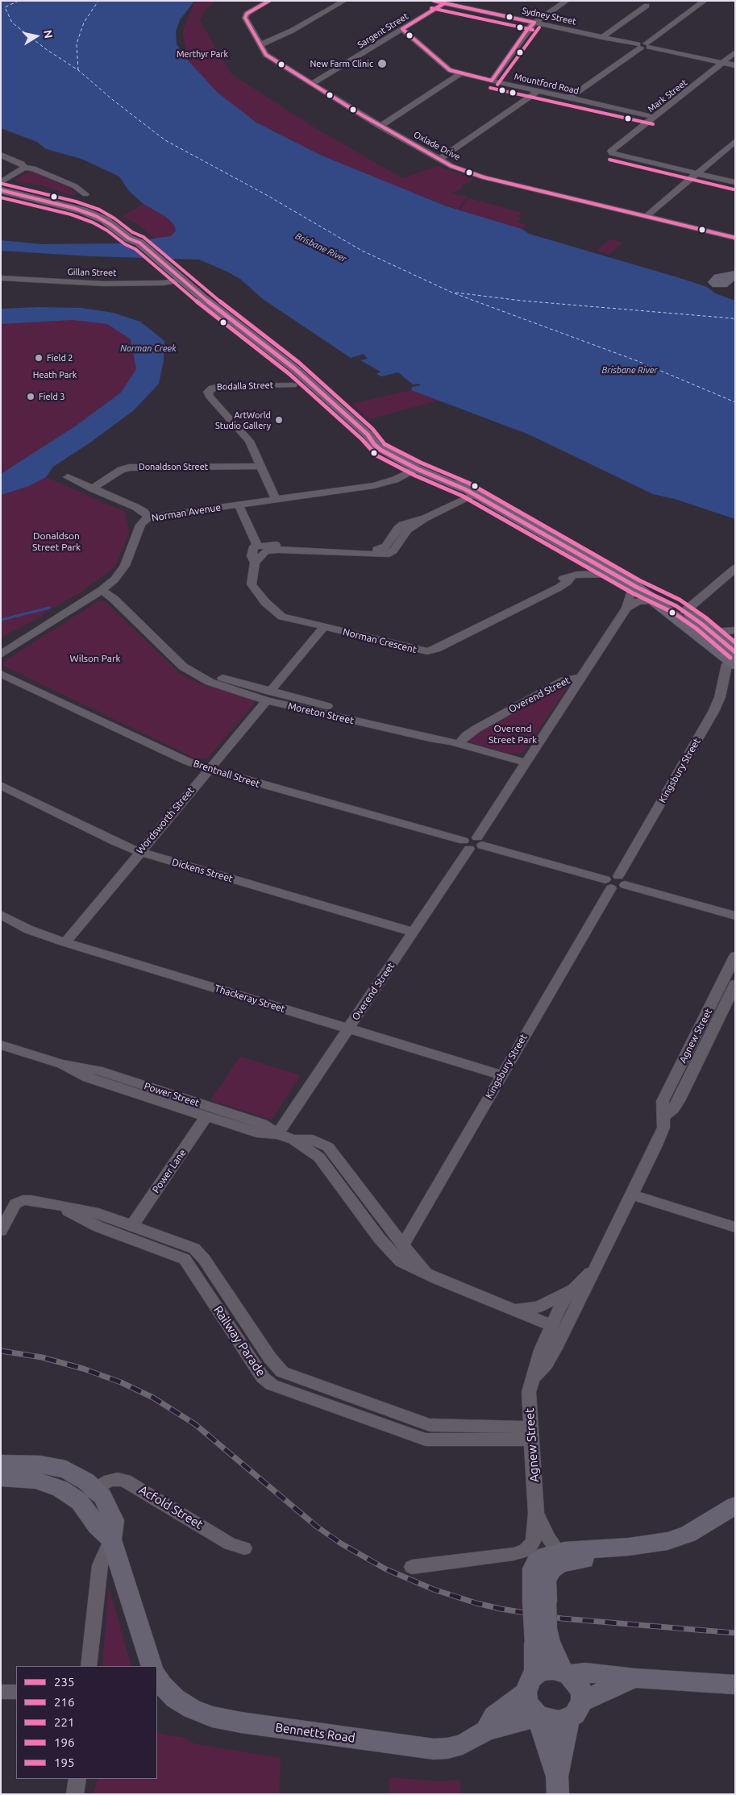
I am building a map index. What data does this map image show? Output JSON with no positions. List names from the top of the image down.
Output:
{
  "streets": {
    "main road": ["Bennetts Road"],
    "street": [
      "Sydney Street",
      "Sargent Street",
      "Mountford Road",
      "Mark Street",
      "Oxlade Drive",
      "Gillan Street",
      "Bodalla Street",
      "Donaldson Street",
      "Norman Avenue",
      "Norman Crescent",
      "Overend Street",
      "Moreton Street",
      "Kingsbury Street",
      "Brentnall Street",
      "Wordsworth Street",
      "Dickens Street",
      "Thackeray Street",
      "Agnew Street",
      "Power Street",
      "Power Lane",
      "Railway Parade",
      "Acfold Street"
    ]
  },
  "crossings": [
    ["Sydney Street", "Sargent Street"],
    ["Sydney Street", "Mark Street"],
    ["Sargent Street", "Mountford Road"],
    ["Sargent Street", "Oxlade Drive"],
    ["Mountford Road", "Mark Street"],
    ["Bodalla Street", "Donaldson Street"],
    ["Bodalla Street", "Norman Avenue"],
    ["Norman Avenue", "Moreton Street"],
    ["Norman Crescent", "Wordsworth Street"],
    ["Overend Street", "Moreton Street"],
    ["Overend Street", "Brentnall Street"],
    ["Overend Street", "Dickens Street"],
    ["Overend Street", "Thackeray Street"],
    ["Overend Street", "Power Street"],
    ["Moreton Street", "Wordsworth Street"],
    ["Kingsbury Street", "Thackeray Street"],
    ["Kingsbury Street", "Power Street"],
    ["Brentnall Street", "Wordsworth Street"],
    ["Wordsworth Street", "Dickens Street"],
    ["Wordsworth Street", "Thackeray Street"],
    ["Agnew Street", "Power Street"],
    ["Agnew Street", "Railway Parade"],
    ["Power Street", "Power Lane"],
    ["Power Lane", "Railway Parade"],
    ["Acfold Street", "Bennetts Road"]
  ],
  "water": ["Brisbane River", "Norman Creek"],
  "parks": [
    "Merthyr Park",
    "Heath Park",
    "Donaldson Street Park",
    "Wilson Park",
    "Overend Street Park"
  ],
  "places": [
    "New Farm Clinic",
    "Field 2",
    "Field 3",
    "ArtWorld Studio Gallery"
  ],
  "lines": [
    "transit line 196",
    "transit line 195",
    "transit line 221",
    "transit line 235",
    "transit line 216"
  ],
  "legend": [
    "235",
    "216",
    "221",
    "196",
    "195"
  ],
  "north": "right"
}
